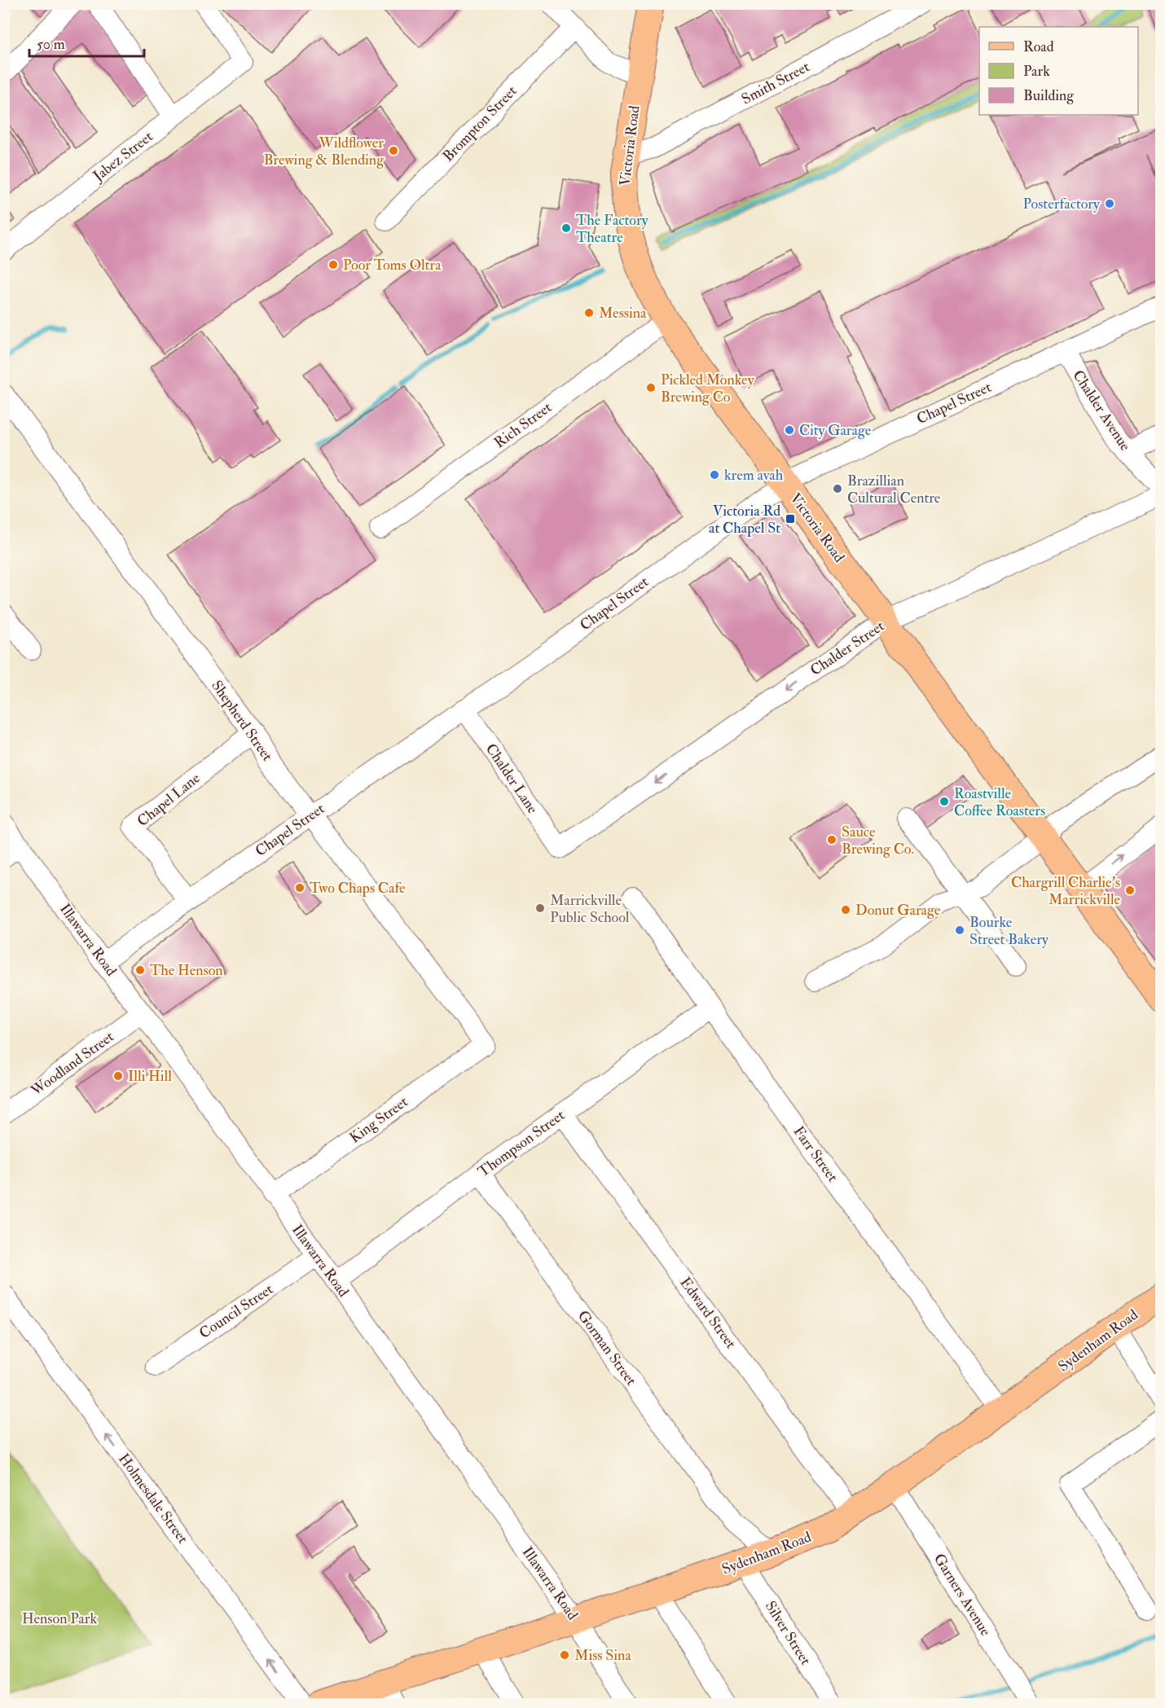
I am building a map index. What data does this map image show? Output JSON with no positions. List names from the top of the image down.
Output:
{
  "streets": {
    "main road": ["Victoria Road", "Sydenham Road"],
    "street": [
      "Smith Street",
      "Brompton Street",
      "Jabez Street",
      "Chapel Street",
      "Chalder Avenue",
      "Rich Street",
      "Chalder Street",
      "Shepherd Street",
      "Chalder Lane",
      "Chapel Lane",
      "Illawarra Road",
      "Woodland Street",
      "King Street",
      "Thompson Street",
      "Farr Street",
      "Council Street",
      "Edward Street",
      "Gorman Street",
      "Holmesdale Street",
      "Garners Avenue",
      "Silver Street"
    ]
  },
  "crossings": [
    ["Smith Street", "Victoria Road"],
    ["Victoria Road", "Chapel Street"],
    ["Victoria Road", "Rich Street"],
    ["Victoria Road", "Chalder Street"],
    ["Chapel Street", "Chalder Avenue"],
    ["Chapel Street", "Shepherd Street"],
    ["Chapel Street", "Chalder Lane"],
    ["Chapel Street", "Chapel Lane"],
    ["Chapel Street", "Illawarra Road"],
    ["Chalder Street", "Chalder Lane"],
    ["Shepherd Street", "Chapel Lane"],
    ["Shepherd Street", "King Street"],
    ["Illawarra Road", "Woodland Street"],
    ["Illawarra Road", "King Street"],
    ["Illawarra Road", "Thompson Street"],
    ["Illawarra Road", "Council Street"],
    ["Illawarra Road", "Sydenham Road"],
    ["Thompson Street", "Farr Street"],
    ["Thompson Street", "Edward Street"],
    ["Thompson Street", "Gorman Street"],
    ["Farr Street", "Sydenham Road"],
    ["Edward Street", "Sydenham Road"],
    ["Sydenham Road", "Gorman Street"],
    ["Sydenham Road", "Garners Avenue"],
    ["Sydenham Road", "Silver Street"],
    ["Gorman Street", "Silver Street"]
  ],
  "one_way": ["Chalder Street", "Holmesdale Street"],
  "parks": ["Henson Park"],
  "places": {
    "other": [
      "Wildflower Brewing & Blending",
      "Posterfactory",
      "The Factory Theatre",
      "Poor Toms Oltra",
      "Messina",
      "Pickled Monkey Brewing Co",
      "City Garage",
      "krem avah",
      "Brazillian Cultural Centre",
      "Roastville Coffee Roasters",
      "Sauce Brewing Co.",
      "Two Chaps Cafe",
      "Chargrill Charlie's Marrickville",
      "Marrickville Public School",
      "Donut Garage",
      "Bourke Street Bakery",
      "The Henson",
      "Illi Hill",
      "Miss Sina"
    ],
    "transit": ["Victoria Rd at Chapel St"]
  },
  "legend": ["Road", "Park", "Building"],
  "scale_bar": "50 m"
}
